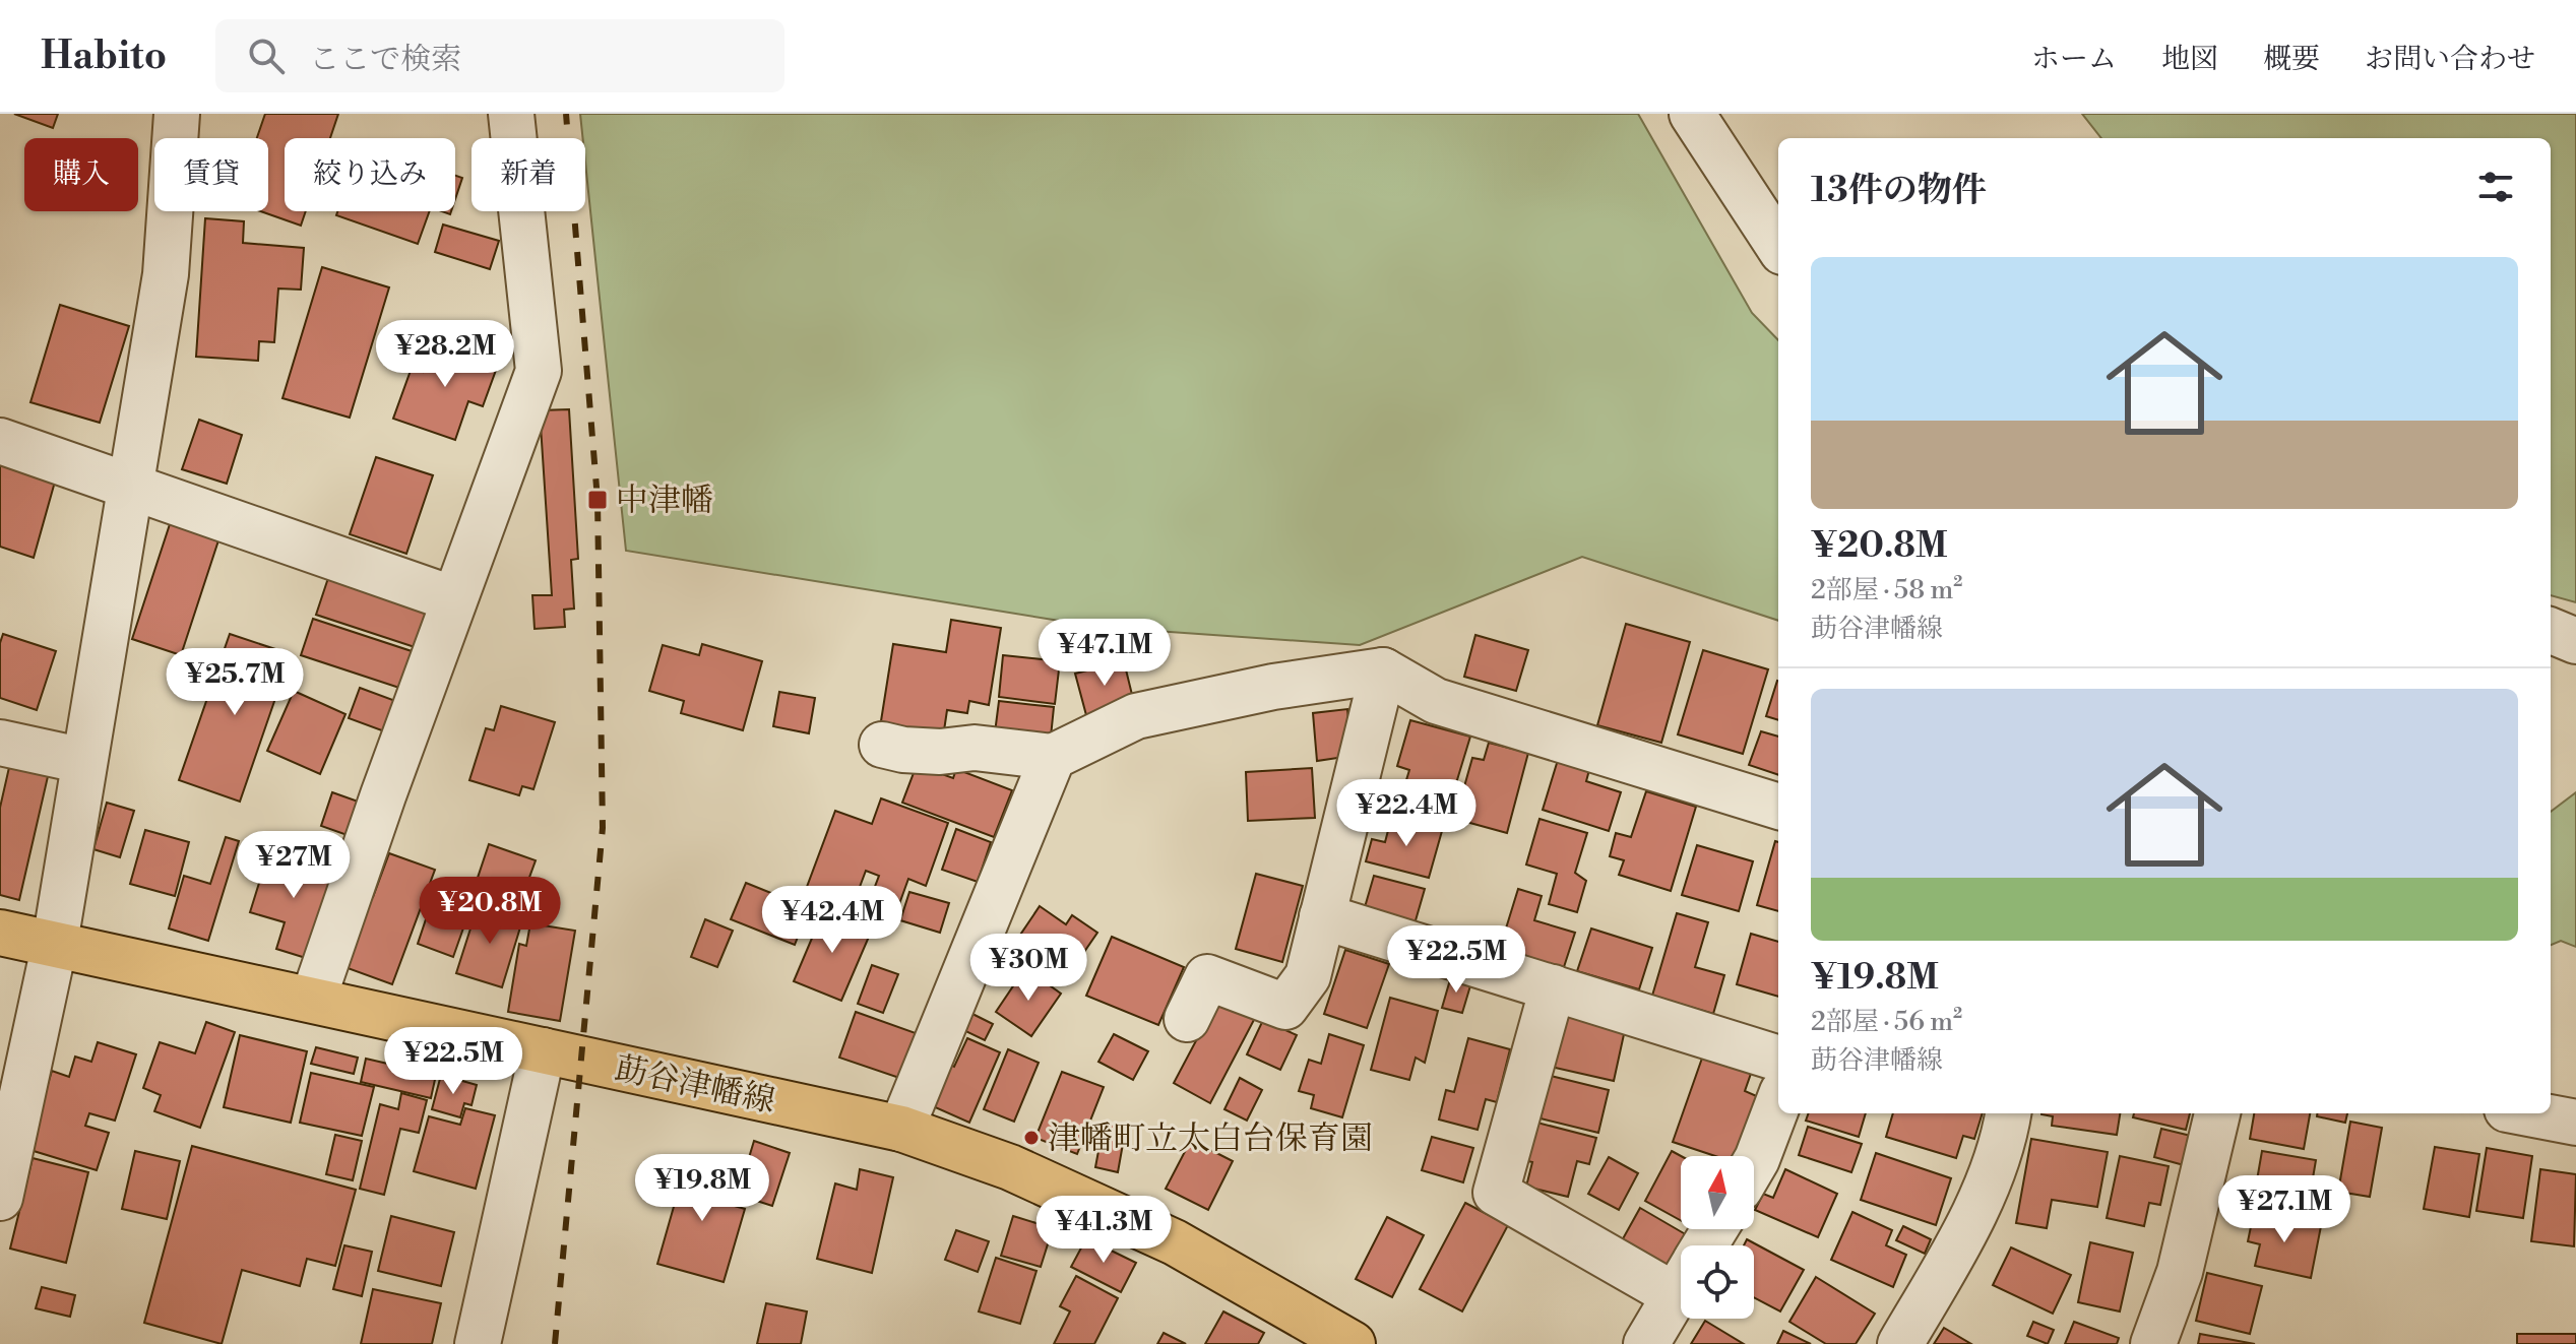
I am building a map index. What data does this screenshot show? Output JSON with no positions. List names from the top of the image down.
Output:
{
  "streets": {
    "main road": ["莇谷津幡線"]
  },
  "places": {
    "transit": ["中津幡"],
    "other": ["津幡町立太白台保育園"]
  },
  "north": "top",
  "page": {
    "header": "Habito",
    "search": "ここで検索",
    "nav": [
      "ホーム",
      "地図",
      "概要",
      "お問い合わせ"
    ],
    "chip": [
      "購入",
      "賃貸",
      "絞り込み",
      "新着"
    ],
    "heading": "13件の物件",
    "list": [
      {
        "name": "¥20.8M",
        "note": "2部屋 · 58 m² · 莇谷津幡線"
      },
      {
        "name": "¥19.8M",
        "note": "2部屋 · 56 m² · 莇谷津幡線"
      }
    ],
    "price": [
      "¥28.2M",
      "¥47.1M",
      "¥25.7M",
      "¥22.4M",
      "¥27M",
      "¥20.8M",
      "¥42.4M",
      "¥22.5M",
      "¥30M",
      "¥22.5M",
      "¥19.8M",
      "¥27.1M",
      "¥41.3M"
    ]
  }
}
